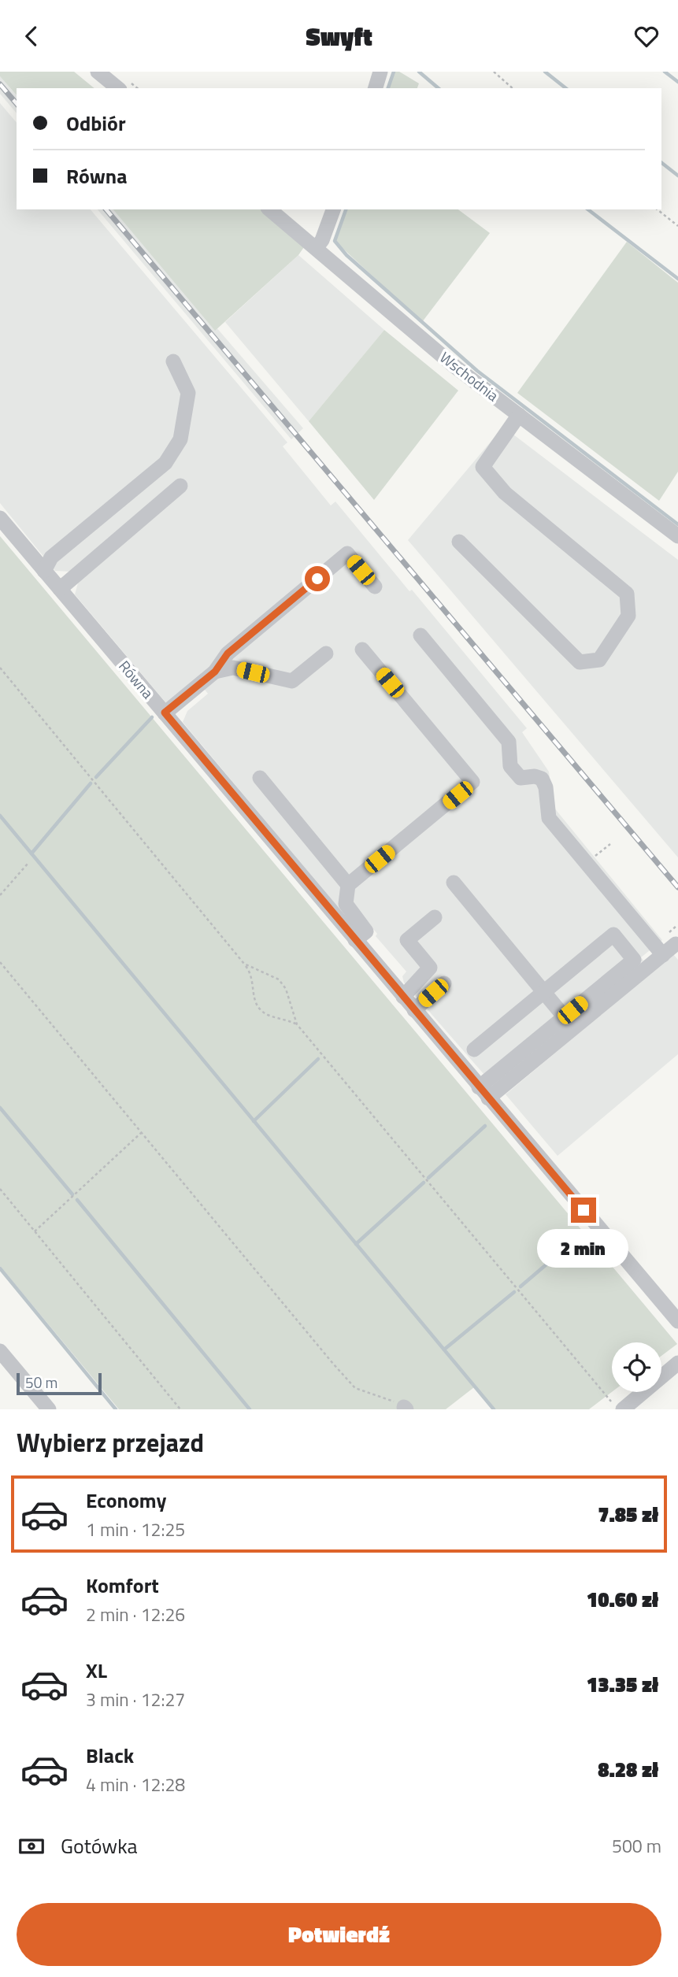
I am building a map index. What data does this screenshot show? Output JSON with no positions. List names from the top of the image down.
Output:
{
  "streets": {
    "street": ["Wschodnia", "Równa"]
  },
  "scale_bar": "50 m",
  "page": {
    "header": "Swyft",
    "banner": ["Odbiór", "Równa"],
    "bubble": "2 min",
    "scale": "50 m",
    "heading": "Wybierz przejazd",
    "list": [
      {
        "name": "Economy",
        "note": "1 min · 12:25",
        "value": "7.85 zł"
      },
      {
        "name": "Komfort",
        "note": "2 min · 12:26",
        "value": "10.60 zł"
      },
      {
        "name": "XL",
        "note": "3 min · 12:27",
        "value": "13.35 zł"
      },
      {
        "name": "Black",
        "note": "4 min · 12:28",
        "value": "8.28 zł"
      }
    ],
    "pay": ["Gotówka", "500 m"],
    "buttons": "Potwierdź"
  }
}
